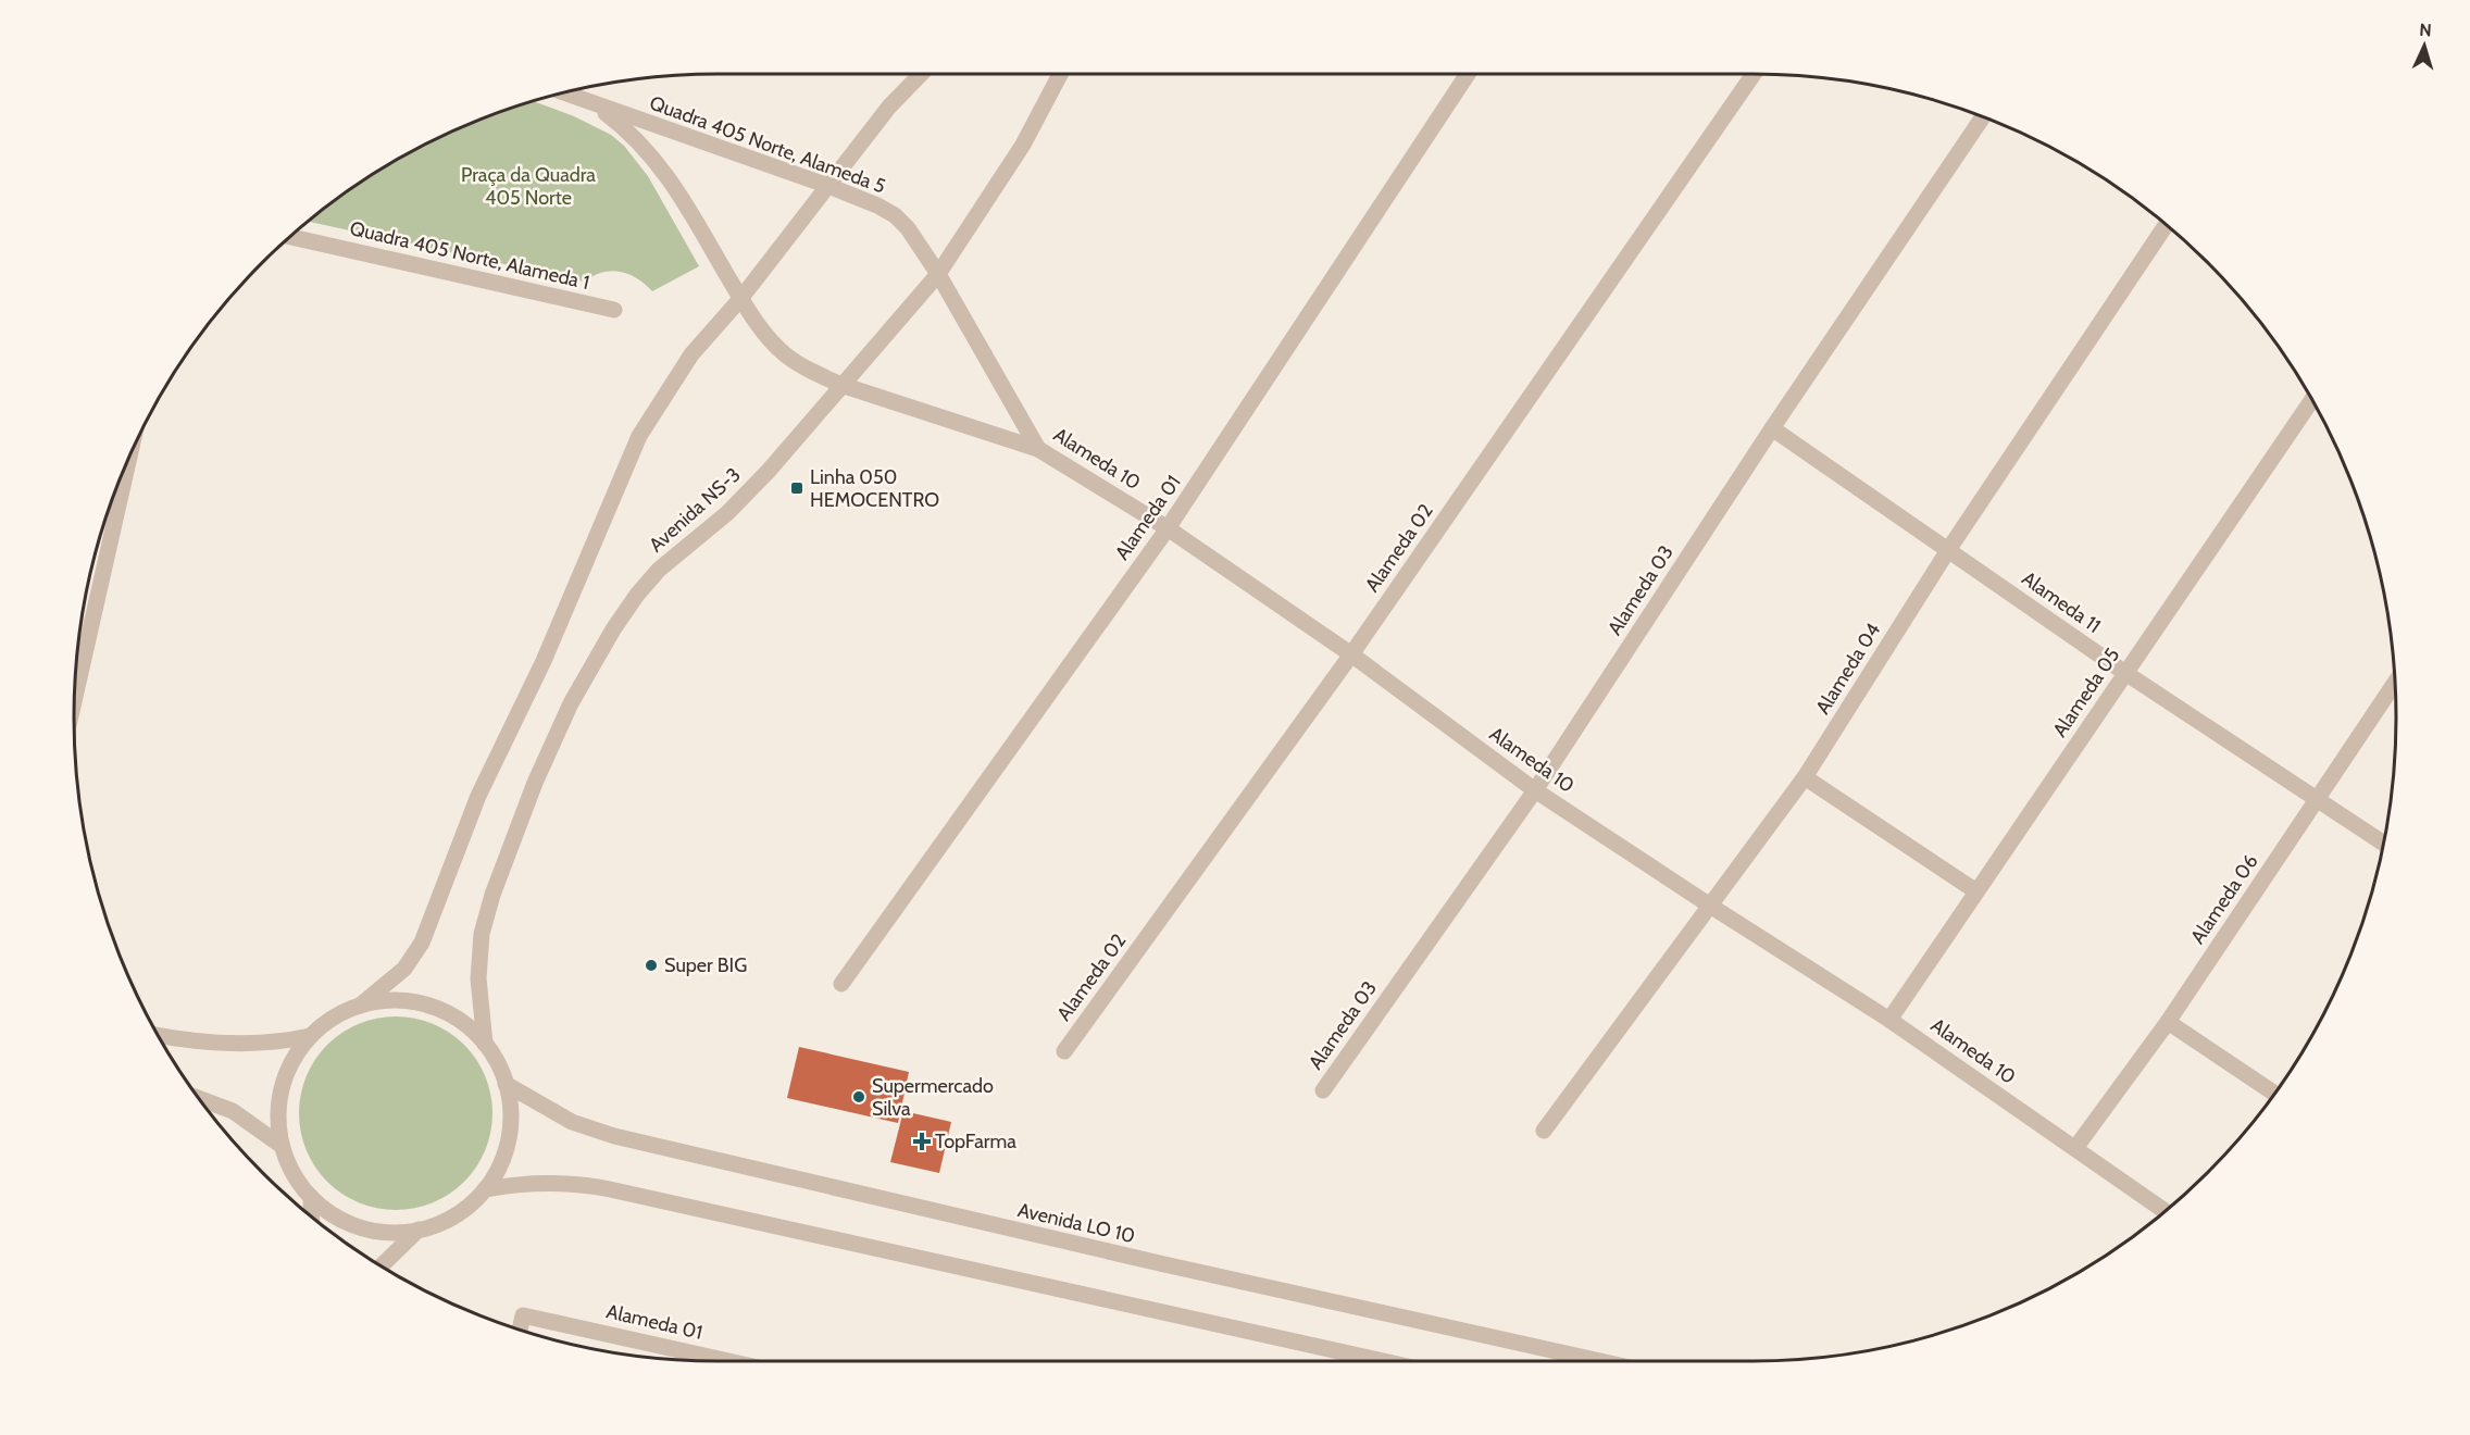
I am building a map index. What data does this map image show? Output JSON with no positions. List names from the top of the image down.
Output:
{
  "streets": {
    "street": [
      "Quadra 405 Norte, Alameda 5",
      "Quadra 405 Norte, Alameda 1",
      "Alameda 10",
      "Avenida NS-3",
      "Alameda 01",
      "Alameda 02",
      "Alameda 03",
      "Alameda 11",
      "Alameda 04",
      "Alameda 05",
      "Alameda 06",
      "Avenida LO 10"
    ]
  },
  "crossings": [
    ["Quadra 405 Norte, Alameda 5", "Alameda 10"],
    ["Quadra 405 Norte, Alameda 5", "Avenida NS-3"],
    ["Alameda 10", "Avenida NS-3"],
    ["Alameda 10", "Alameda 01"],
    ["Alameda 10", "Alameda 02"],
    ["Alameda 10", "Alameda 03"],
    ["Alameda 10", "Alameda 04"],
    ["Alameda 10", "Alameda 05"],
    ["Alameda 10", "Alameda 06"],
    ["Avenida NS-3", "Avenida LO 10"],
    ["Alameda 03", "Alameda 11"],
    ["Alameda 11", "Alameda 04"],
    ["Alameda 11", "Alameda 05"],
    ["Alameda 11", "Alameda 06"]
  ],
  "parks": ["Praça da Quadra 405 Norte"],
  "places": {
    "transit": ["Linha 050 HEMOCENTRO"],
    "other": ["Super BIG", "Supermercado Silva"],
    "health": ["TopFarma"]
  },
  "north": "top"
}
